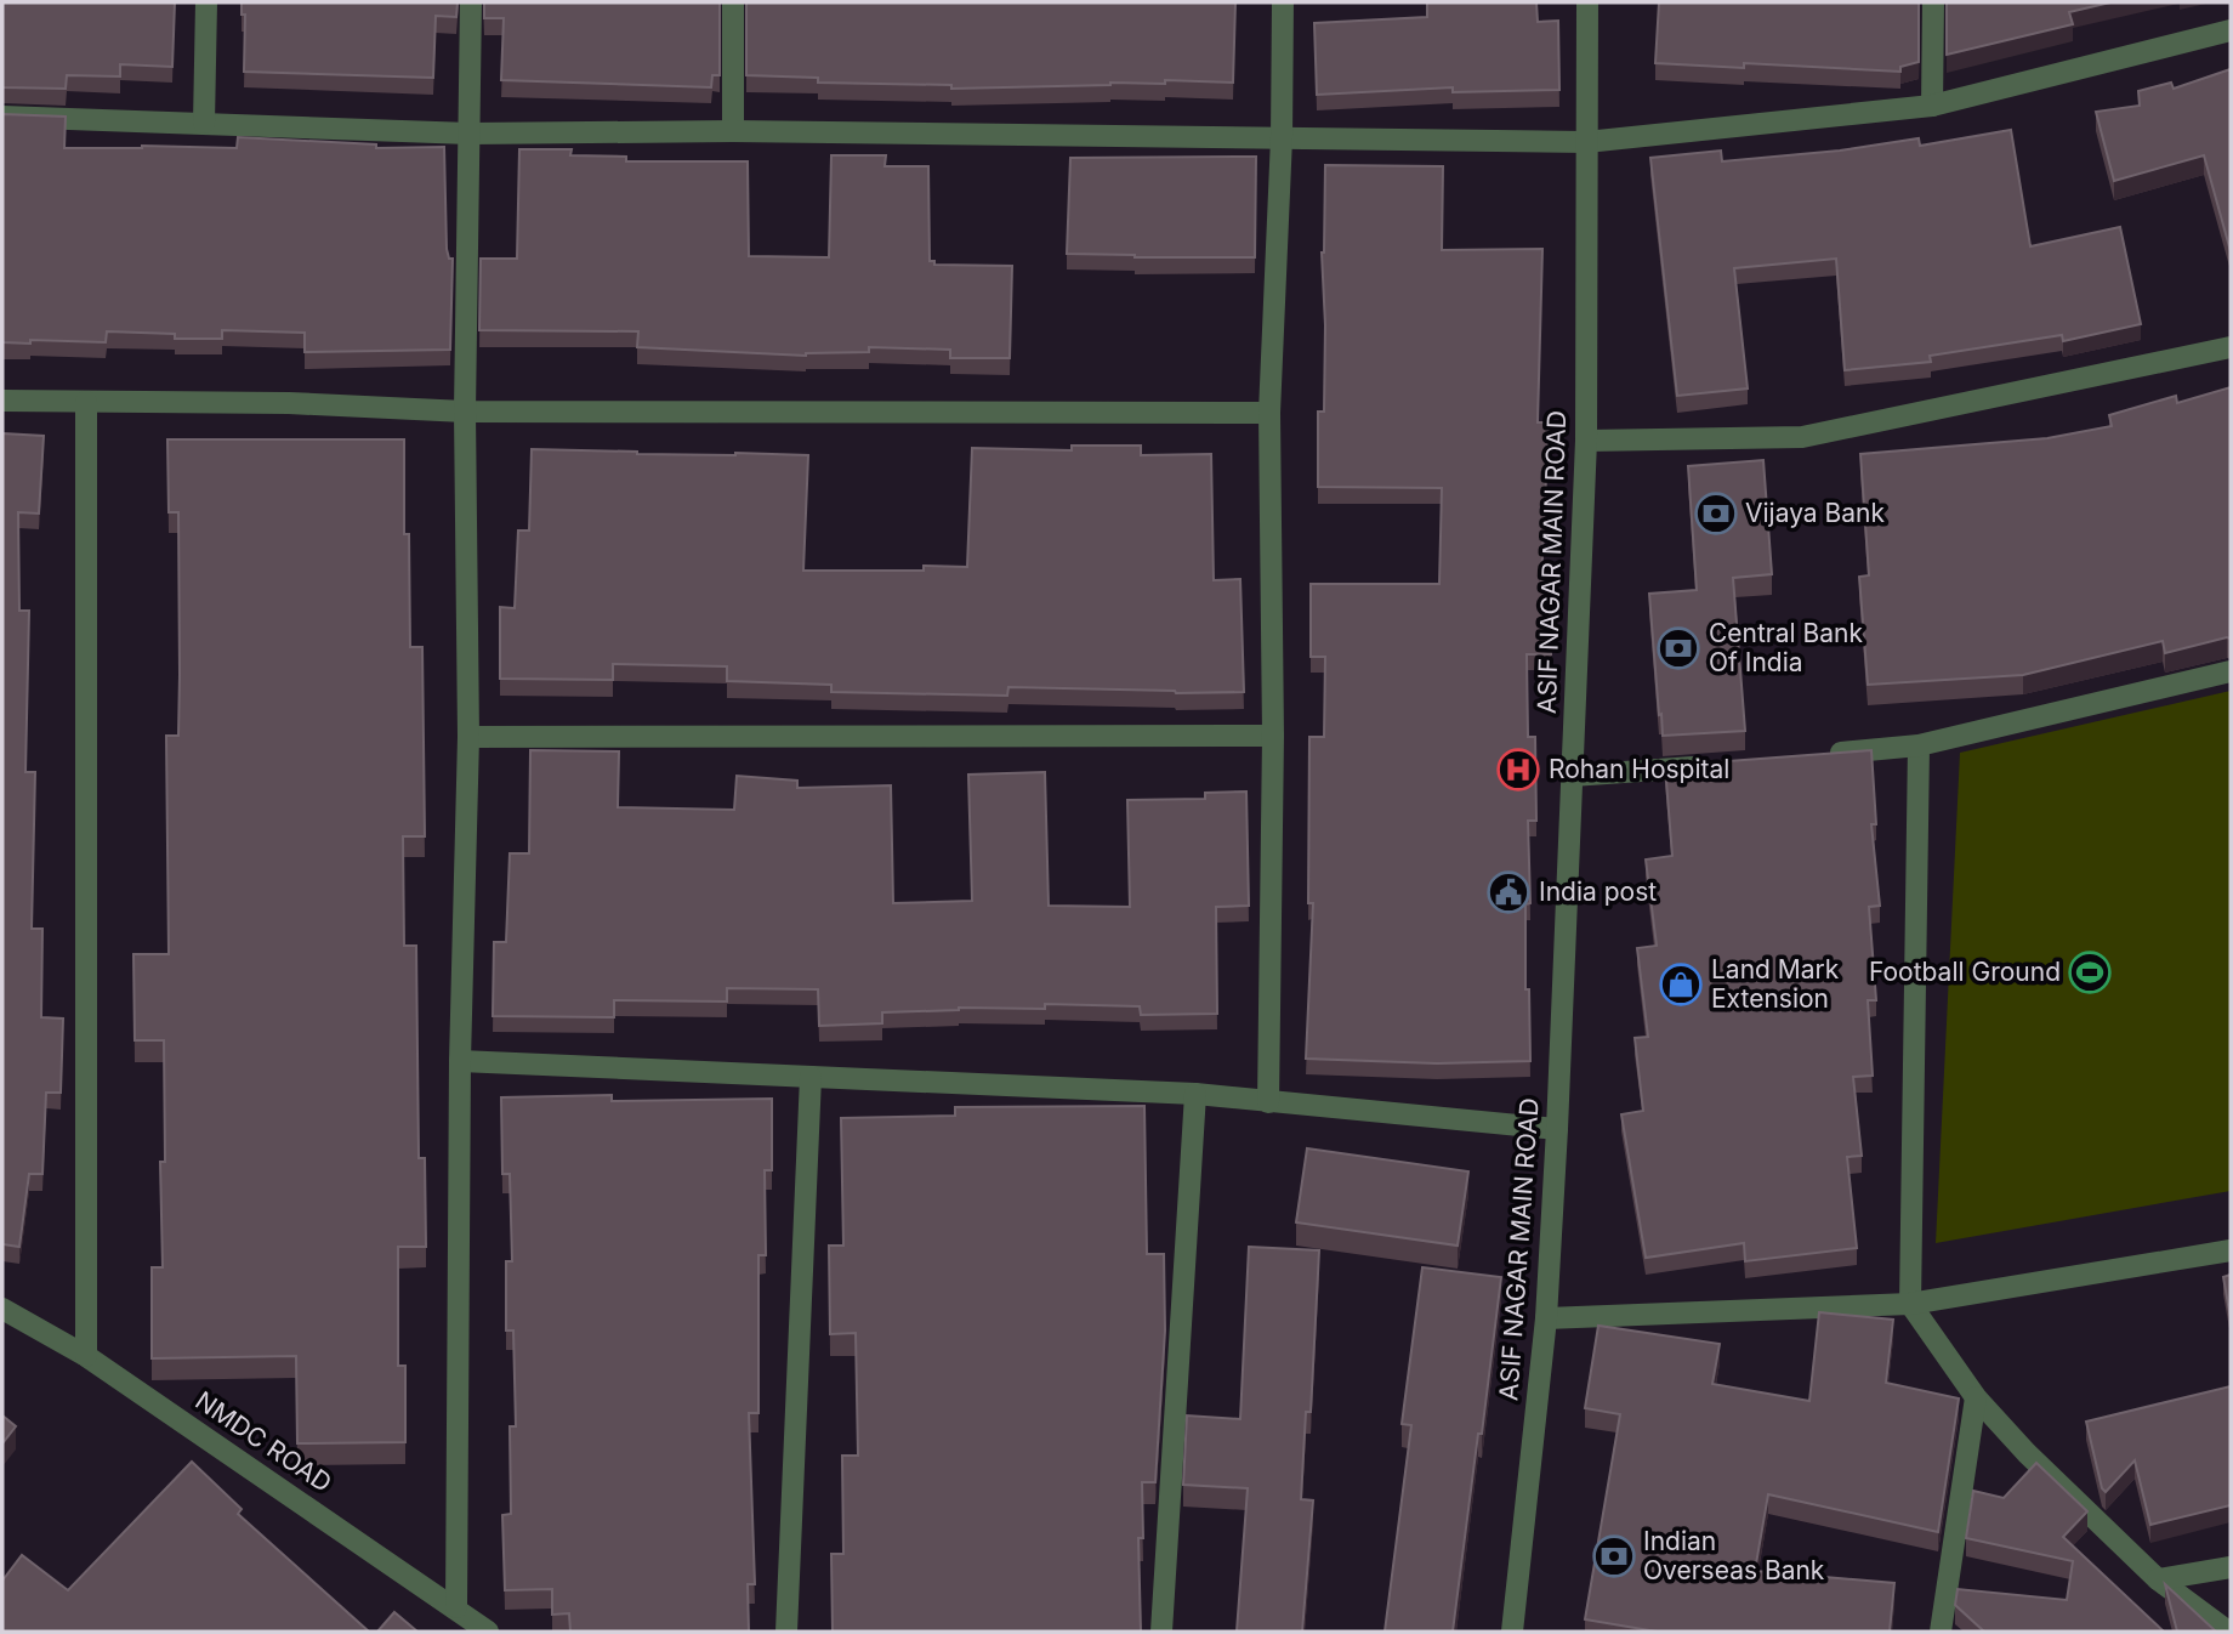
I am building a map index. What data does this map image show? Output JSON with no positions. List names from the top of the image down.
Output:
{
  "streets": {
    "street": ["ASIF NAGAR MAIN ROAD", "NMDC ROAD"]
  },
  "places": {
    "bank": ["Vijaya Bank", "Central Bank Of India", "Indian Overseas Bank"],
    "hospital": ["Rohan Hospital"],
    "public building": ["India post"],
    "sports": ["Football Ground"],
    "shop": ["Land Mark Extension"]
  }
}
